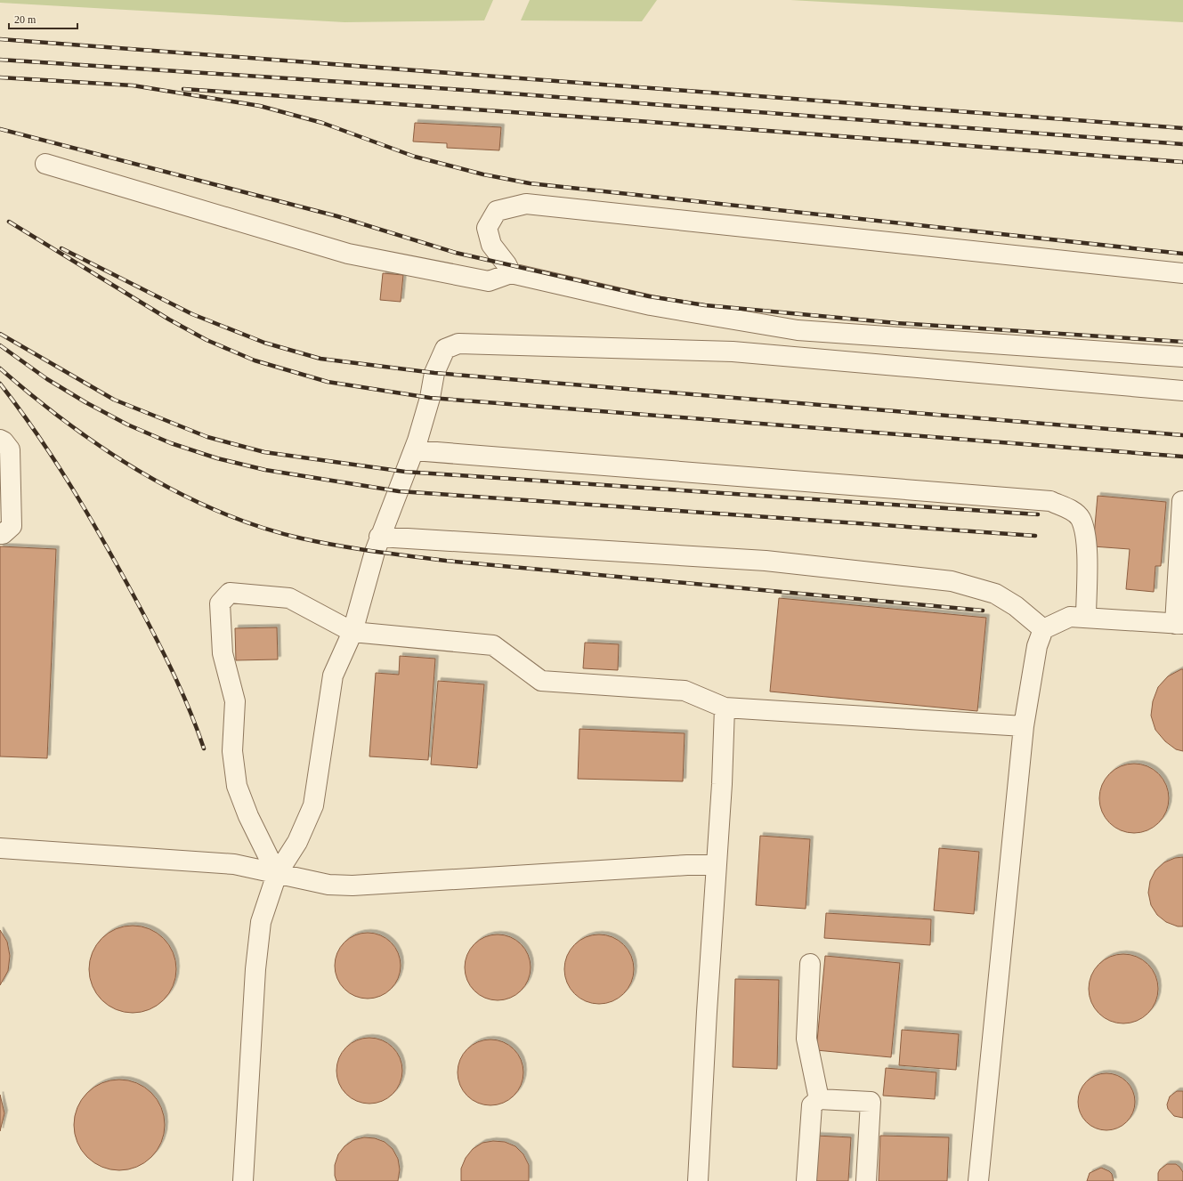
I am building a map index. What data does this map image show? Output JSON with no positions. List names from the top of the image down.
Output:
{
  "scale_bar": "20 m"
}
